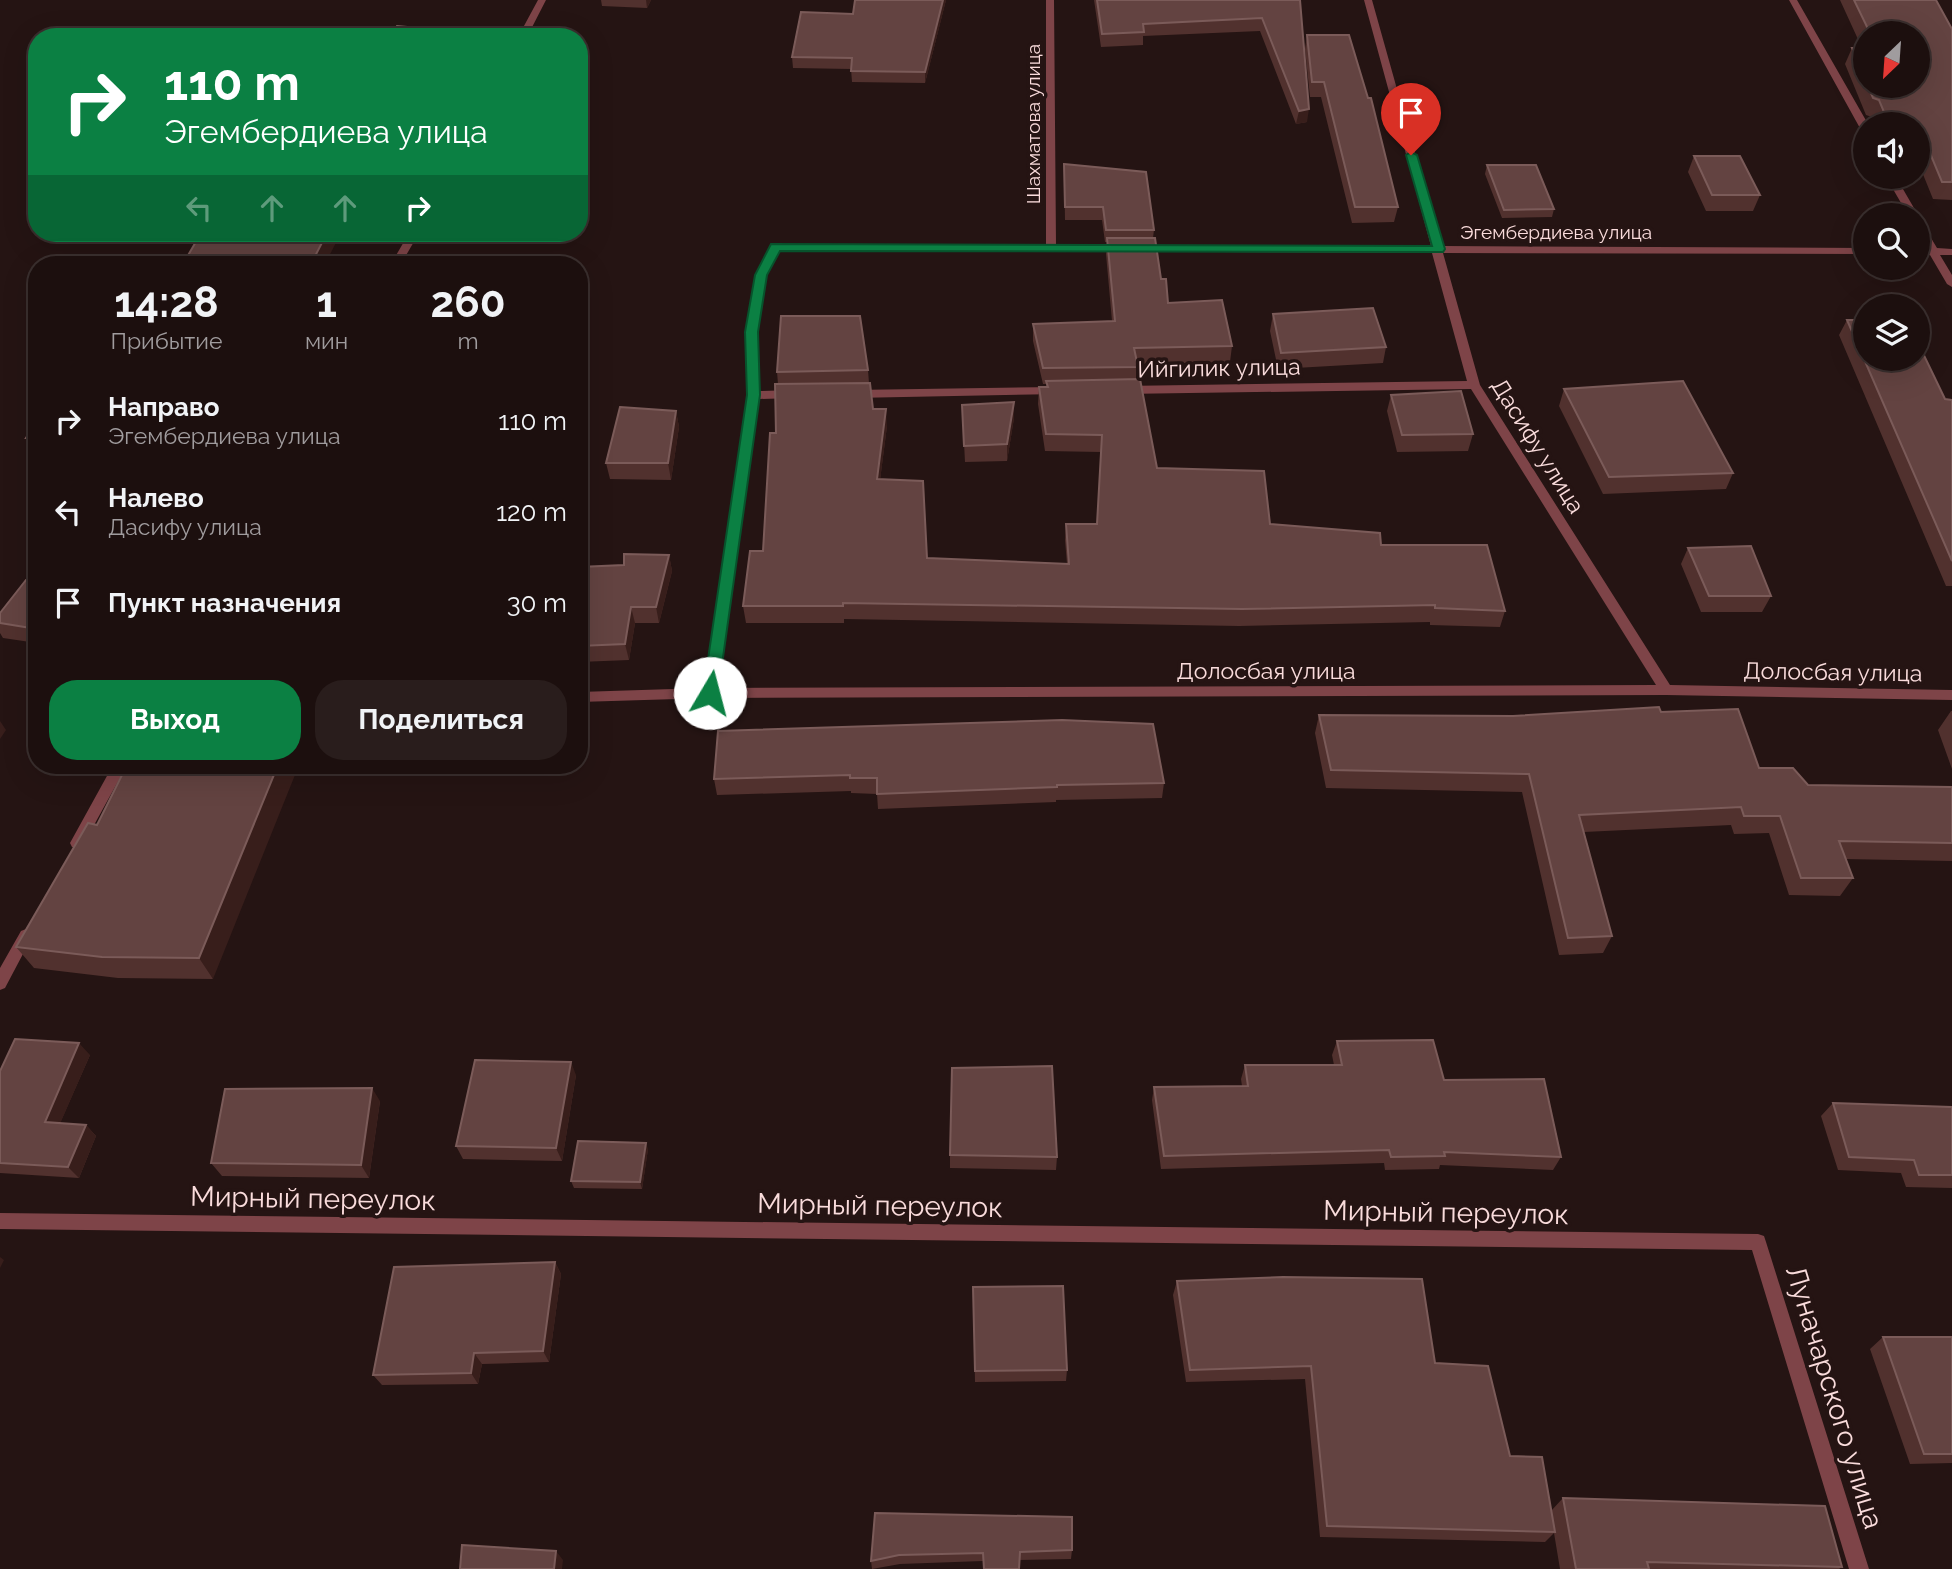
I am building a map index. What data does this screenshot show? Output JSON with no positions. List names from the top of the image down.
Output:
{
  "streets": {
    "street": [
      "Шахматова улица",
      "Эгембердиева улица",
      "Ийгилик улица",
      "Дасифу улица",
      "Долосбая улица",
      "Мирный переулок",
      "Луначарского улица"
    ]
  },
  "crossings": [
    ["Шахматова улица", "Эгембердиева улица"],
    ["Эгембердиева улица", "Дасифу улица"],
    ["Эгембердиева улица", "Долосбая улица"],
    ["Ийгилик улица", "Дасифу улица"],
    ["Дасифу улица", "Долосбая улица"],
    ["Мирный переулок", "Луначарского улица"]
  ],
  "north": "bottom left",
  "page": {
    "turn": ["110 m", "Эгембердиева улица"],
    "eta": [
      "14:28",
      "Прибытие",
      "1",
      "мин",
      "260",
      "m"
    ],
    "list": [
      {
        "name": "Направо",
        "note": "Эгембердиева улица",
        "value": "110 m"
      },
      {
        "name": "Налево",
        "note": "Дасифу улица",
        "value": "120 m"
      },
      {
        "name": "Пункт назначения",
        "value": "30 m"
      }
    ],
    "buttons": ["Выход", "Поделиться"]
  }
}
